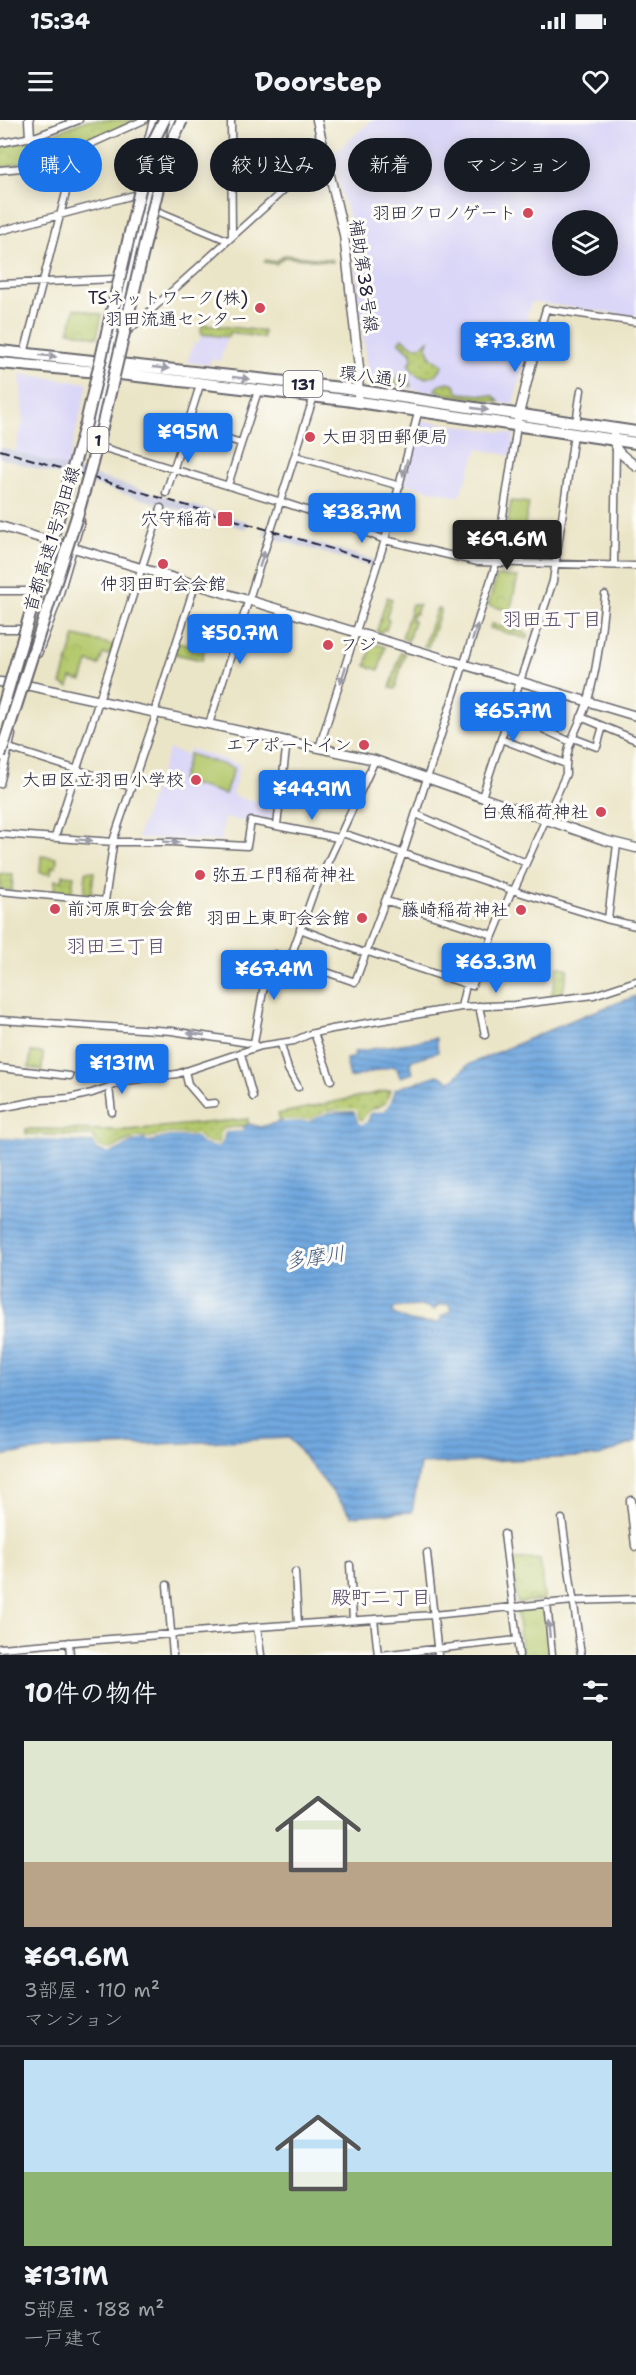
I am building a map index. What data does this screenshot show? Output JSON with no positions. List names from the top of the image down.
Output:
{
  "streets": {
    "highway": [
      "環八通り",
      "131",
      "1",
      "首都高速1号羽田線"
    ],
    "street": ["補助第38号線"]
  },
  "crossings": [
    ["補助第38号線", "環八通り"]
  ],
  "districts": ["羽田五丁目", "羽田三丁目", "殿町二丁目"],
  "water": ["多摩川"],
  "places": {
    "other": [
      "羽田クロノゲート",
      "TSネットワーク(株) 羽田流通センター",
      "大田羽田郵便局",
      "仲羽田町会会館",
      "フジ",
      "エアポートイン",
      "大田区立羽田小学校",
      "白魚稲荷神社",
      "弥五エ門稲荷神社",
      "前河原町会会館",
      "藤崎稲荷神社",
      "羽田上東町会会館"
    ],
    "transit": ["穴守稲荷"]
  },
  "page": {
    "status": "15:34",
    "header": "Doorstep",
    "chip": [
      "購入",
      "賃貸",
      "絞り込み",
      "新着",
      "マンション"
    ],
    "price": [
      "¥73.8M",
      "¥95M",
      "¥38.7M",
      "¥69.6M",
      "¥50.7M",
      "¥65.7M",
      "¥44.9M",
      "¥63.3M",
      "¥67.4M",
      "¥131M"
    ],
    "heading": "10件の物件",
    "list": [
      {
        "name": "¥69.6M",
        "note": "3部屋 · 110 m² · マンション"
      },
      {
        "name": "¥131M",
        "note": "5部屋 · 188 m² · 一戸建て"
      }
    ]
  }
}
